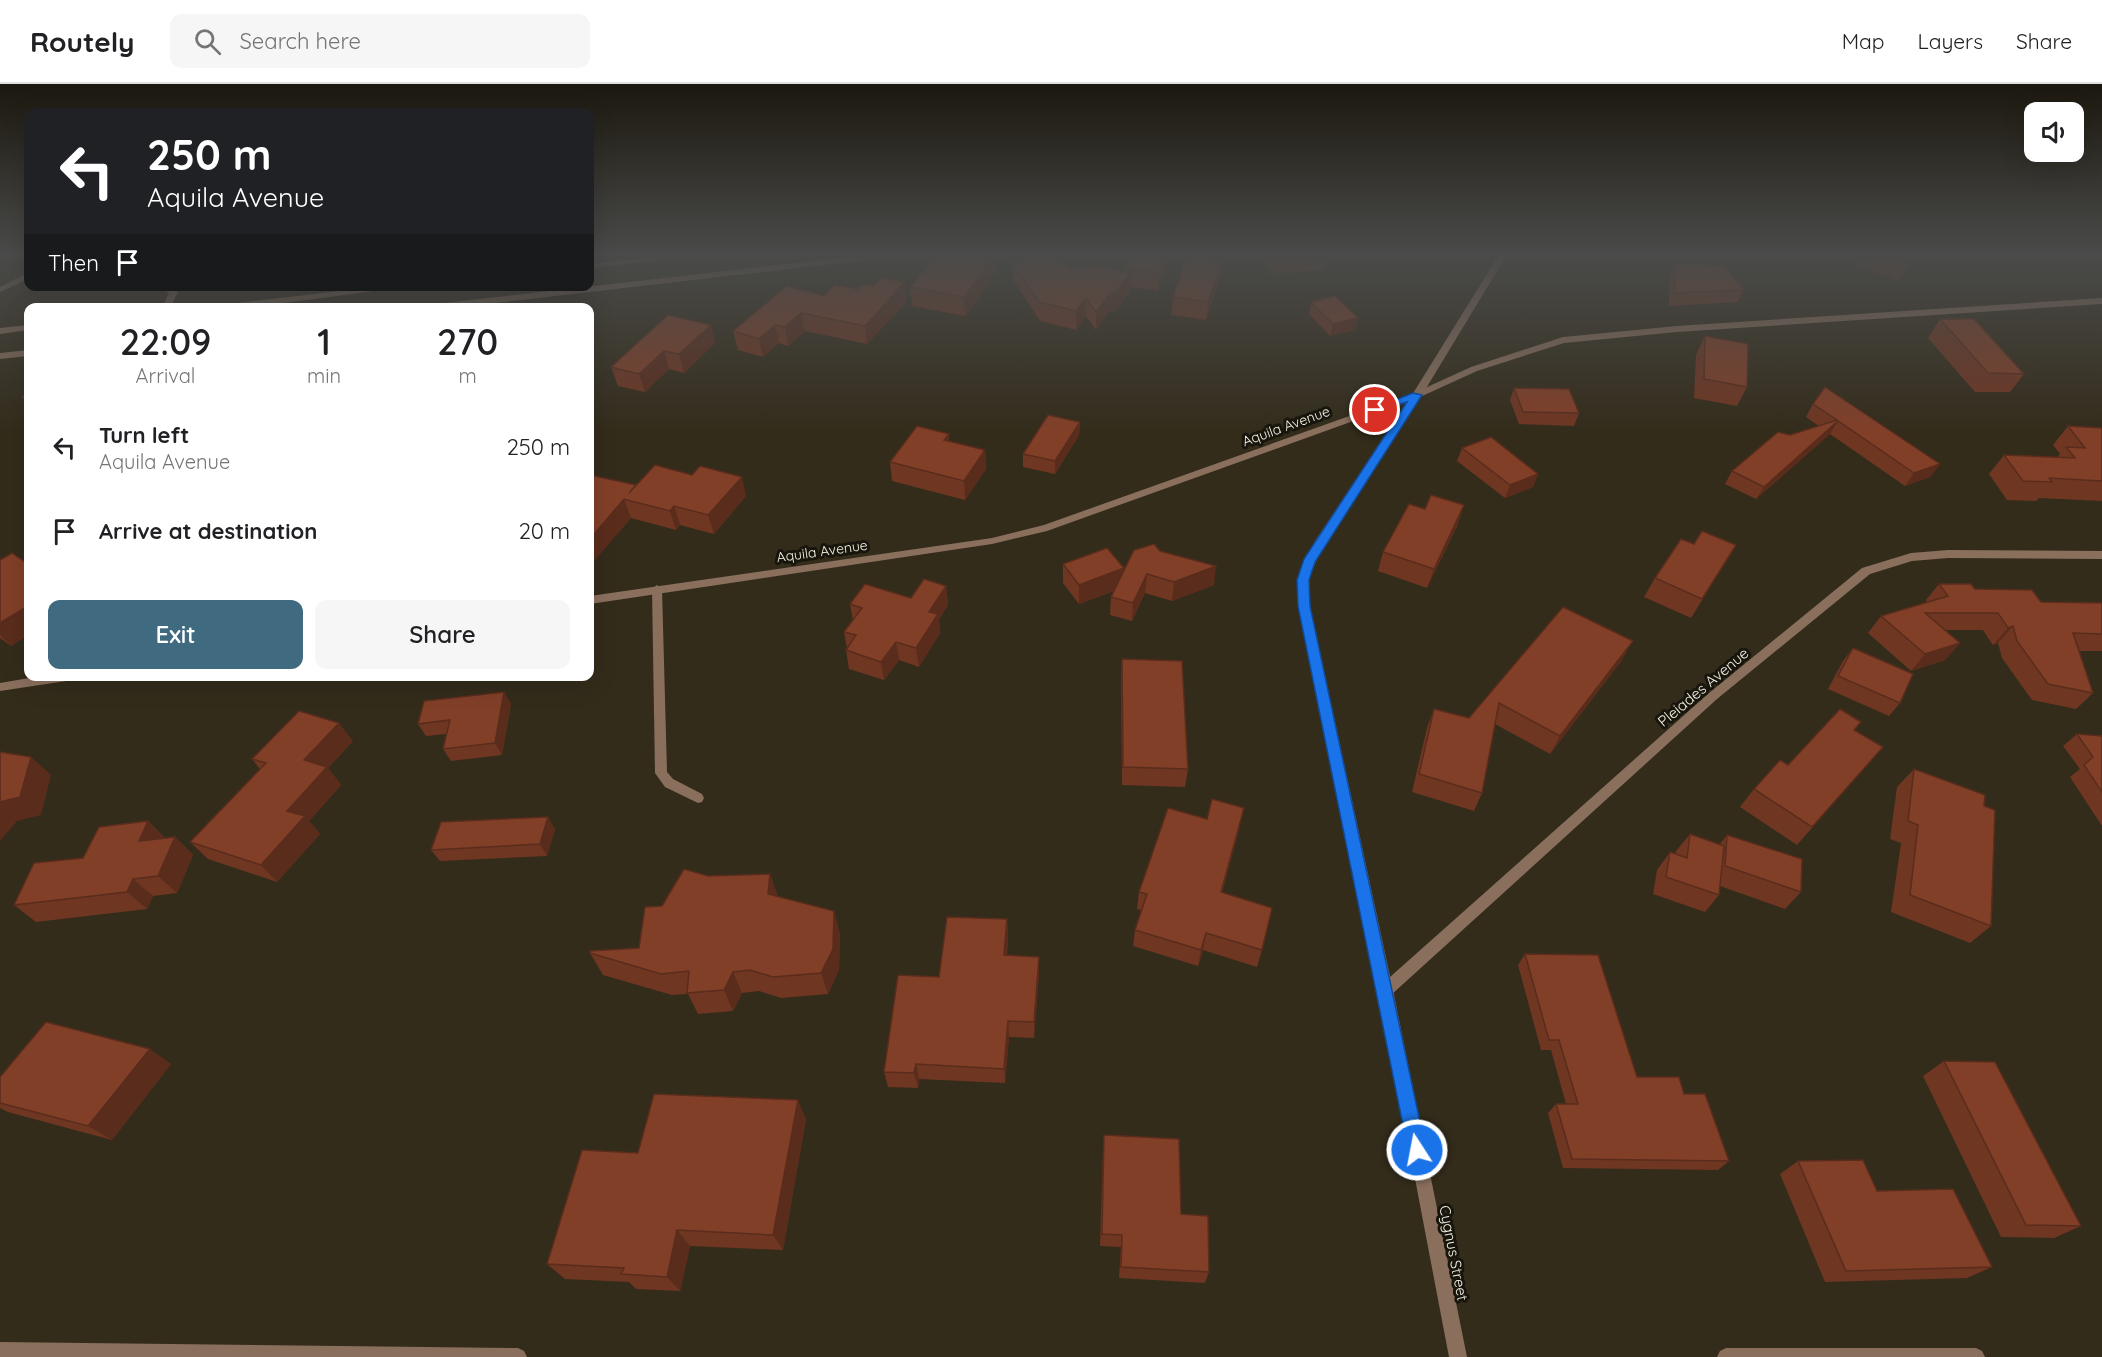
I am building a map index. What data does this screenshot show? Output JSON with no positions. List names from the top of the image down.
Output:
{
  "streets": {
    "street": ["Aquila Avenue", "Pleiades Avenue", "Cygnus Street"]
  },
  "crossings": [
    ["Aquila Avenue", "Cygnus Street"],
    ["Pleiades Avenue", "Cygnus Street"]
  ],
  "page": {
    "header": "Routely",
    "search": "Search here",
    "nav": ["Map", "Layers", "Share"],
    "turn": ["250 m", "Aquila Avenue"],
    "then": "Then",
    "eta": [
      "22:09",
      "Arrival",
      "1",
      "min",
      "270",
      "m"
    ],
    "list": [
      {
        "name": "Turn left",
        "note": "Aquila Avenue",
        "value": "250 m"
      },
      {
        "name": "Arrive at destination",
        "value": "20 m"
      }
    ],
    "buttons": ["Exit", "Share"]
  }
}
